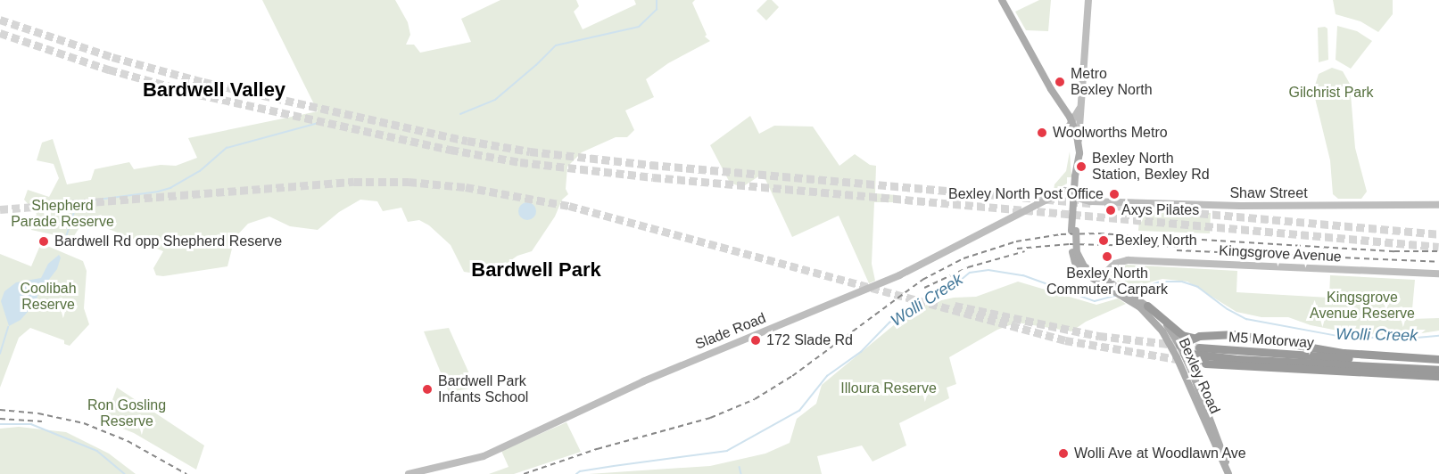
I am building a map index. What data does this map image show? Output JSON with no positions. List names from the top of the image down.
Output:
{
  "streets": {
    "highway": ["M5 Motorway"],
    "main road": [
      "Shaw Street",
      "Kingsgrove Avenue",
      "Slade Road",
      "Bexley Road"
    ]
  },
  "crossings": [
    ["Shaw Street", "Slade Road"],
    ["Shaw Street", "Bexley Road"],
    ["Kingsgrove Avenue", "Bexley Road"],
    ["Slade Road", "Bexley Road"]
  ],
  "districts": ["Bardwell Valley", "Bardwell Park"],
  "water": ["Wolli Creek"],
  "parks": [
    "Gilchrist Park",
    "Shepherd Parade Reserve",
    "Coolibah Reserve",
    "Kingsgrove Avenue Reserve",
    "Illoura Reserve",
    "Ron Gosling Reserve"
  ],
  "places": [
    "Metro Bexley North",
    "Woolworths Metro",
    "Bexley North Station, Bexley Rd",
    "Bexley North Post Office",
    "Axys Pilates",
    "Bexley North",
    "Bardwell Rd opp Shepherd Reserve",
    "Bexley North Commuter Carpark",
    "172 Slade Rd",
    "Bardwell Park Infants School",
    "Wolli Ave at Woodlawn Ave"
  ]
}
